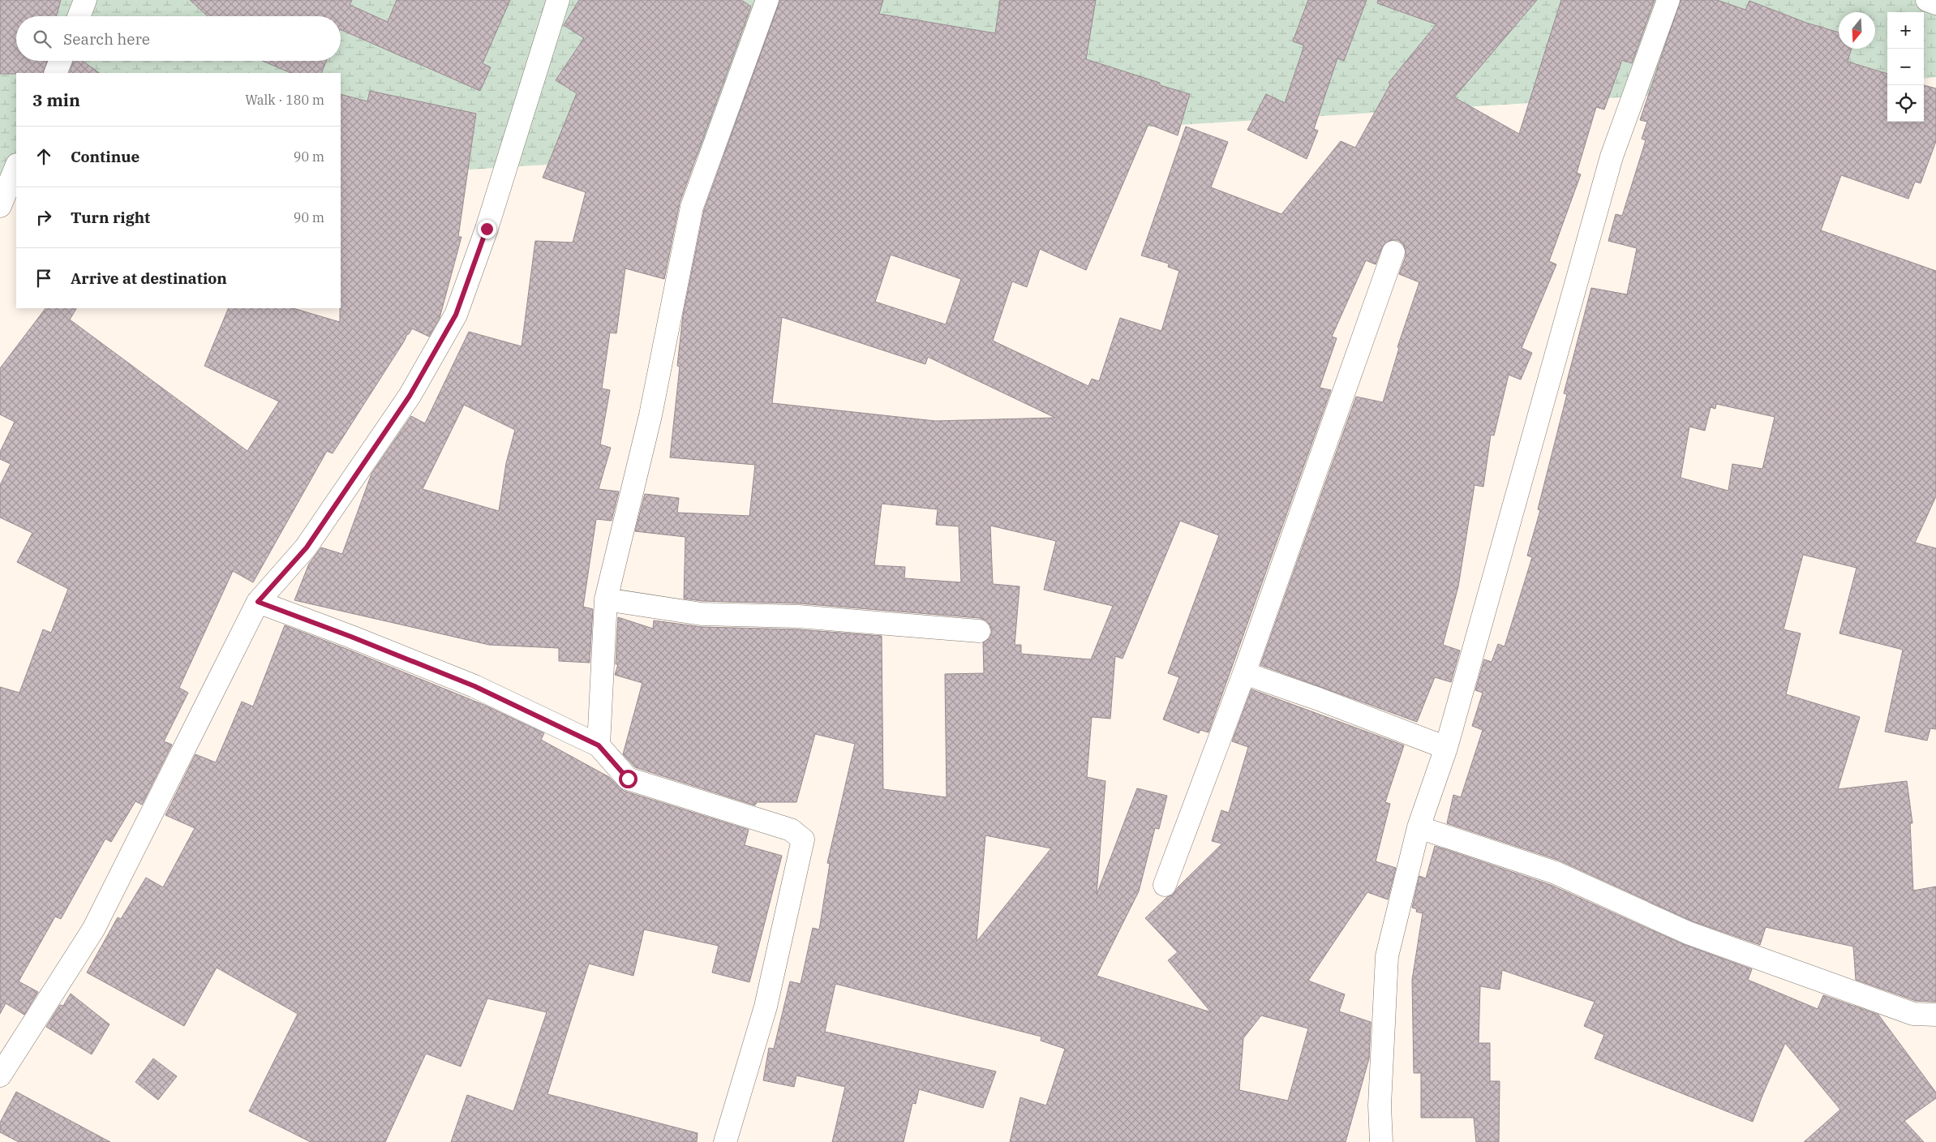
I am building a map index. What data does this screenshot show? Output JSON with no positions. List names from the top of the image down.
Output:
{
  "north": "bottom",
  "page": {
    "map_buttons": ["+", "−"],
    "search": "Search here",
    "heading": ["3 min", "Walk · 180 m"],
    "list": [
      ["Continue", "90 m"],
      ["Turn right", "90 m"],
      "Arrive at destination"
    ]
  }
}
